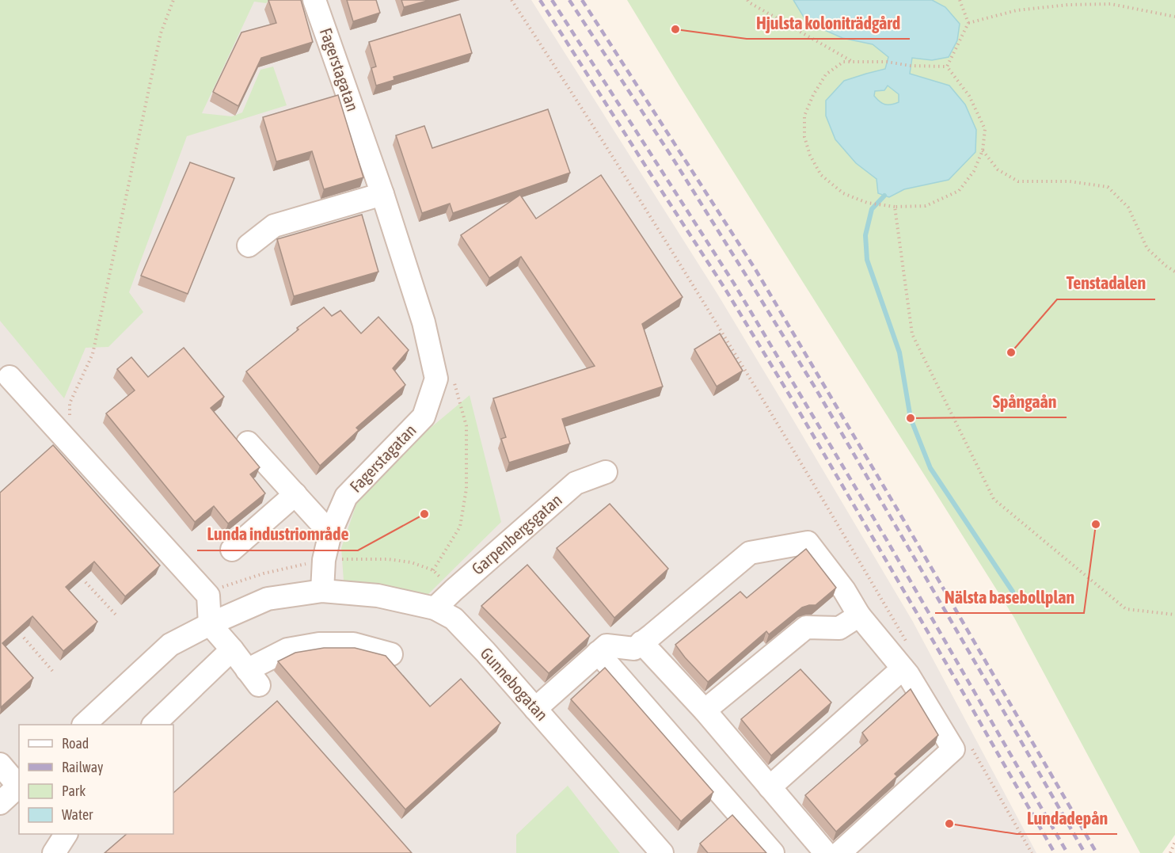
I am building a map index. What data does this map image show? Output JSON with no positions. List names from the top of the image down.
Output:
{
  "streets": {
    "street": ["Fagerstagatan", "Garpenbergsgatan", "Gunnebogatan"]
  },
  "crossings": [
    ["Fagerstagatan", "Gunnebogatan"],
    ["Garpenbergsgatan", "Gunnebogatan"]
  ],
  "places": [
    "Hjulsta koloniträdgård",
    "Tenstadalen",
    "Spångaån",
    "Lunda industriområde",
    "Nälsta basebollplan",
    "Lundadepån"
  ],
  "legend": [
    "Road",
    "Railway",
    "Park",
    "Water"
  ]
}
